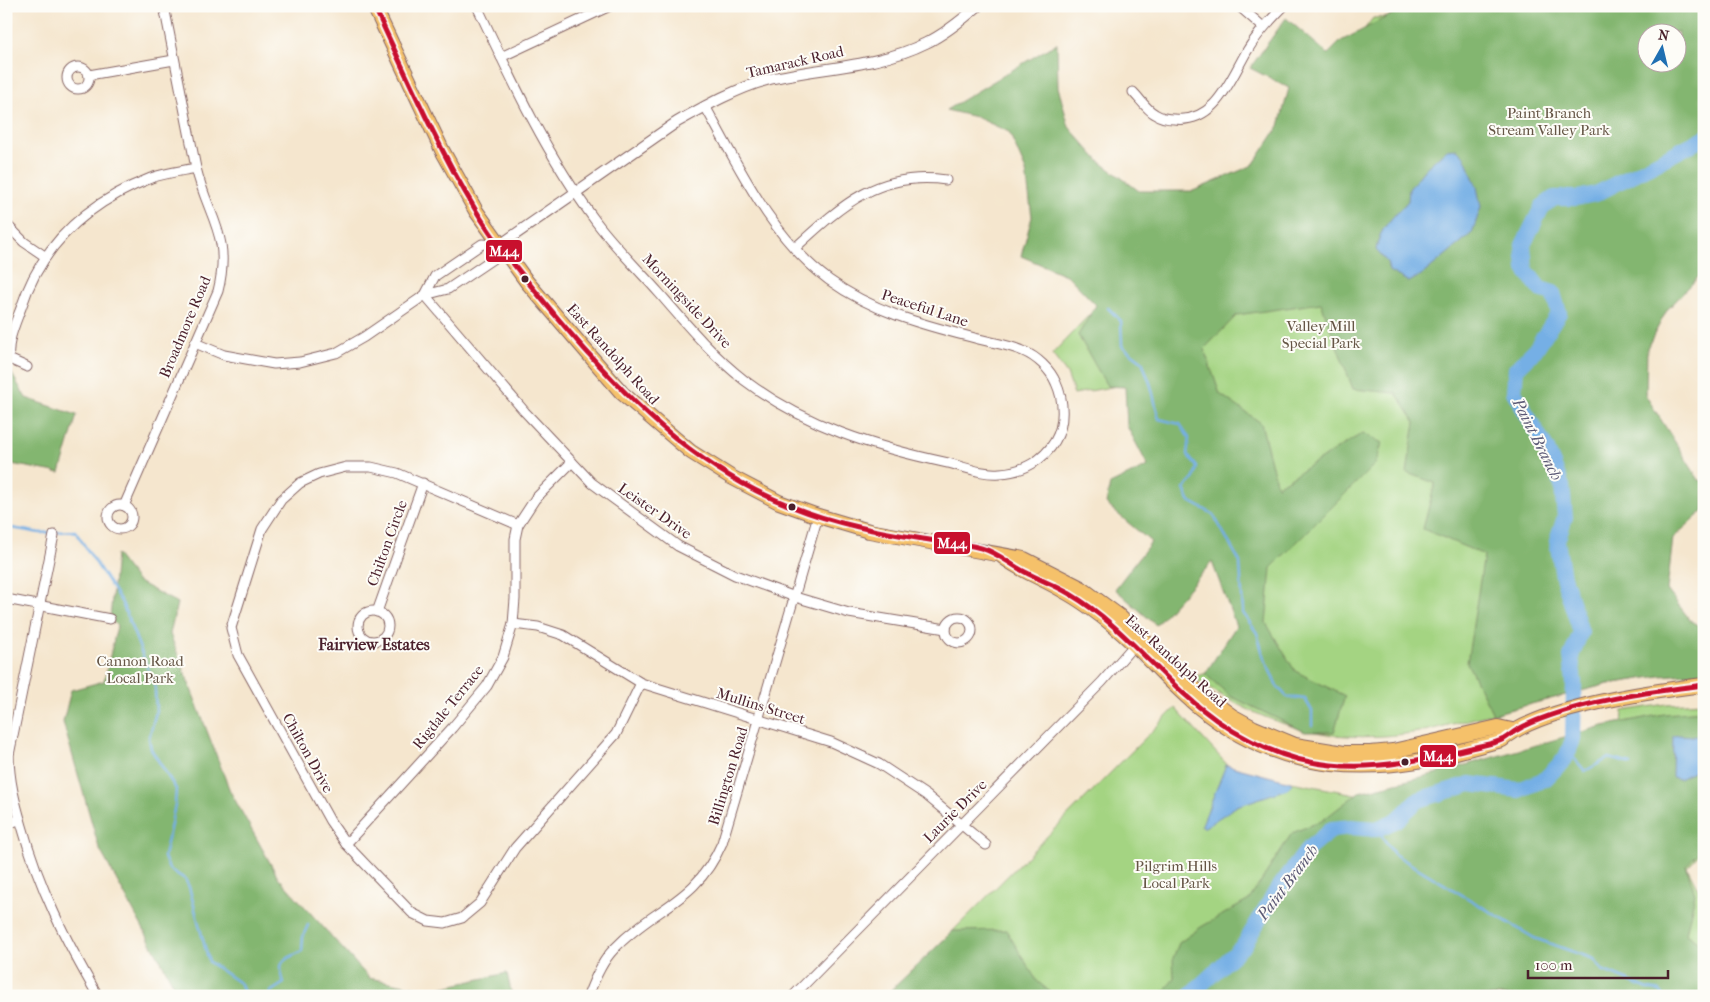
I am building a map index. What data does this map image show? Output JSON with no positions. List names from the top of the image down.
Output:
{
  "streets": {
    "main road": ["East Randolph Road"],
    "street": [
      "Tamarack Road",
      "Morningside Drive",
      "Peaceful Lane",
      "Broadmore Road",
      "Leister Drive",
      "Chilton Circle",
      "Mullins Street",
      "Rigdale Terrace",
      "Chilton Drive",
      "Billington Road",
      "Laurie Drive"
    ]
  },
  "crossings": [
    ["Tamarack Road", "Morningside Drive"],
    ["Tamarack Road", "Peaceful Lane"],
    ["Tamarack Road", "Broadmore Road"],
    ["Tamarack Road", "East Randolph Road"],
    ["Tamarack Road", "Leister Drive"],
    ["Morningside Drive", "Peaceful Lane"],
    ["East Randolph Road", "Billington Road"],
    ["East Randolph Road", "Laurie Drive"],
    ["Leister Drive", "Rigdale Terrace"],
    ["Leister Drive", "Billington Road"],
    ["Chilton Circle", "Chilton Drive"],
    ["Mullins Street", "Rigdale Terrace"],
    ["Mullins Street", "Chilton Drive"],
    ["Mullins Street", "Billington Road"],
    ["Mullins Street", "Laurie Drive"],
    ["Rigdale Terrace", "Chilton Drive"]
  ],
  "districts": ["Fairview Estates"],
  "water": ["Paint Branch"],
  "parks": [
    "Paint Branch Stream Valley Park",
    "Valley Mill Special Park",
    "Cannon Road Local Park",
    "Pilgrim Hills Local Park"
  ],
  "lines": ["transit line M44"],
  "scale_bar": "100 m",
  "north": "top"
}
